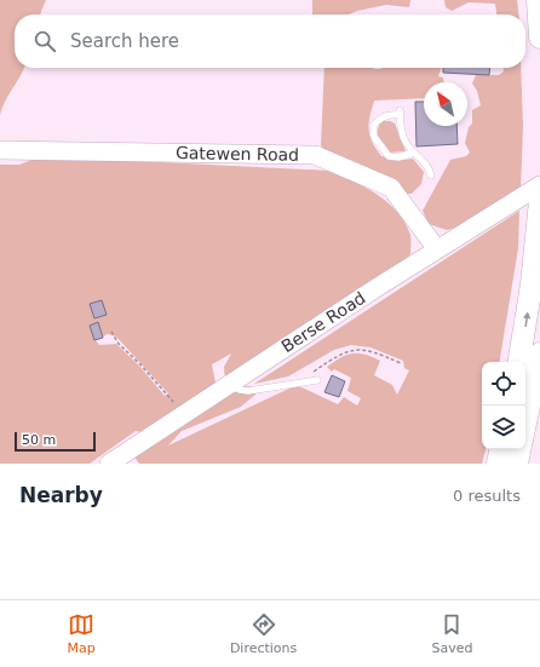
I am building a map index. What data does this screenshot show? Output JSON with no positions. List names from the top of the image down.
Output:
{
  "streets": {
    "main road": ["Gatewen Road", "Berse Road"]
  },
  "crossings": [
    ["Gatewen Road", "Berse Road"]
  ],
  "scale_bar": "50 m",
  "north": "top left",
  "page": {
    "search": "Search here",
    "scale": "50 m",
    "heading": ["Nearby", "0 results"],
    "nav": ["Map", "Directions", "Saved"]
  }
}
